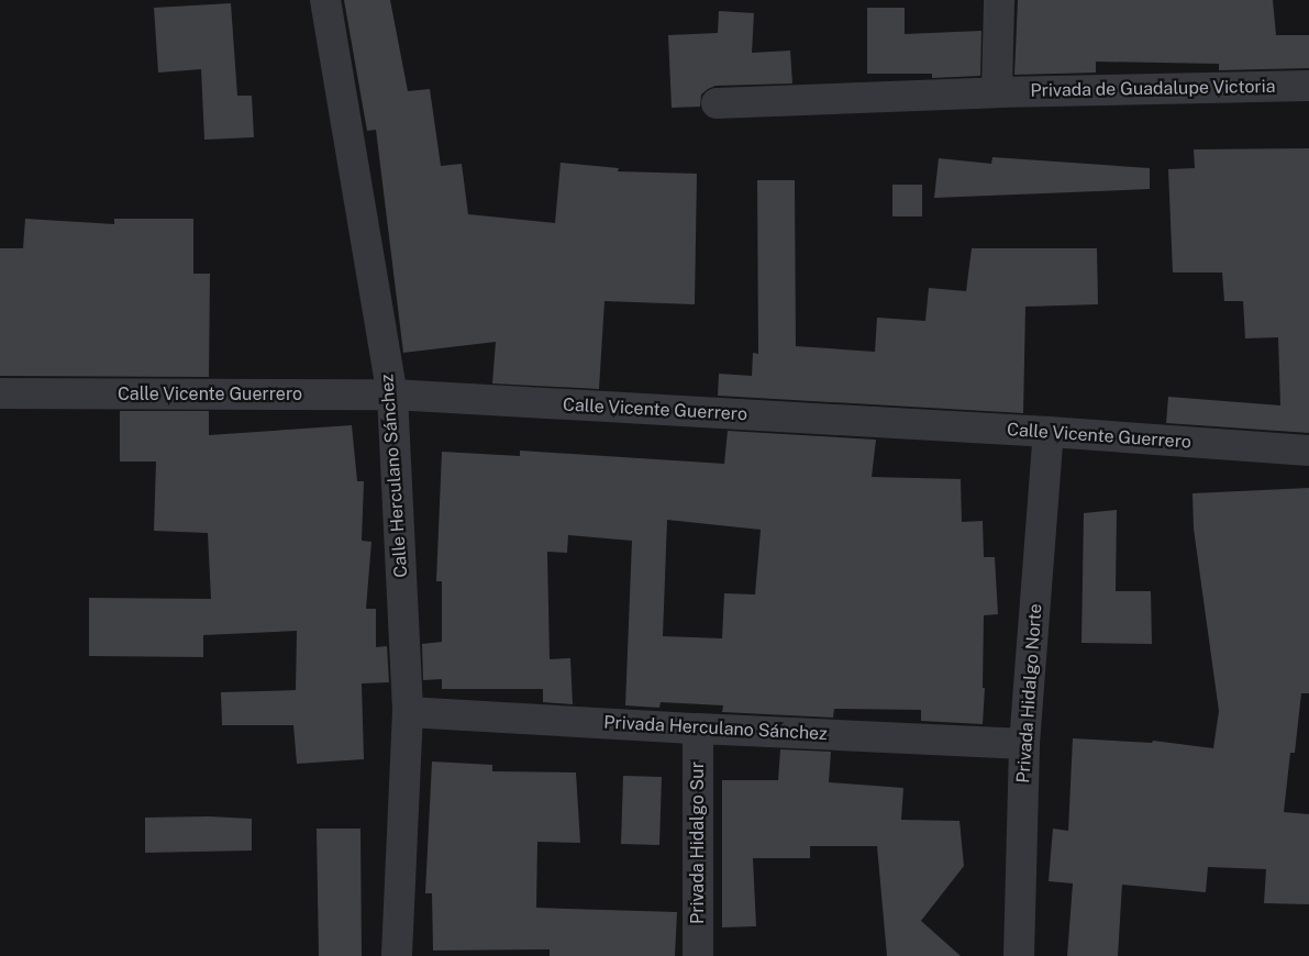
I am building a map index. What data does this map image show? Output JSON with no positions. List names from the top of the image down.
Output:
{
  "streets": {
    "street": [
      "Privada de Guadalupe Victoria",
      "Calle Vicente Guerrero",
      "Calle Herculano Sánchez",
      "Privada Hidalgo Norte",
      "Privada Herculano Sánchez",
      "Privada Hidalgo Sur"
    ]
  },
  "crossings": [
    ["Calle Vicente Guerrero", "Calle Herculano Sánchez"],
    ["Calle Vicente Guerrero", "Privada Hidalgo Norte"],
    ["Calle Herculano Sánchez", "Privada Herculano Sánchez"],
    ["Privada Hidalgo Norte", "Privada Herculano Sánchez"],
    ["Privada Herculano Sánchez", "Privada Hidalgo Sur"]
  ]
}
